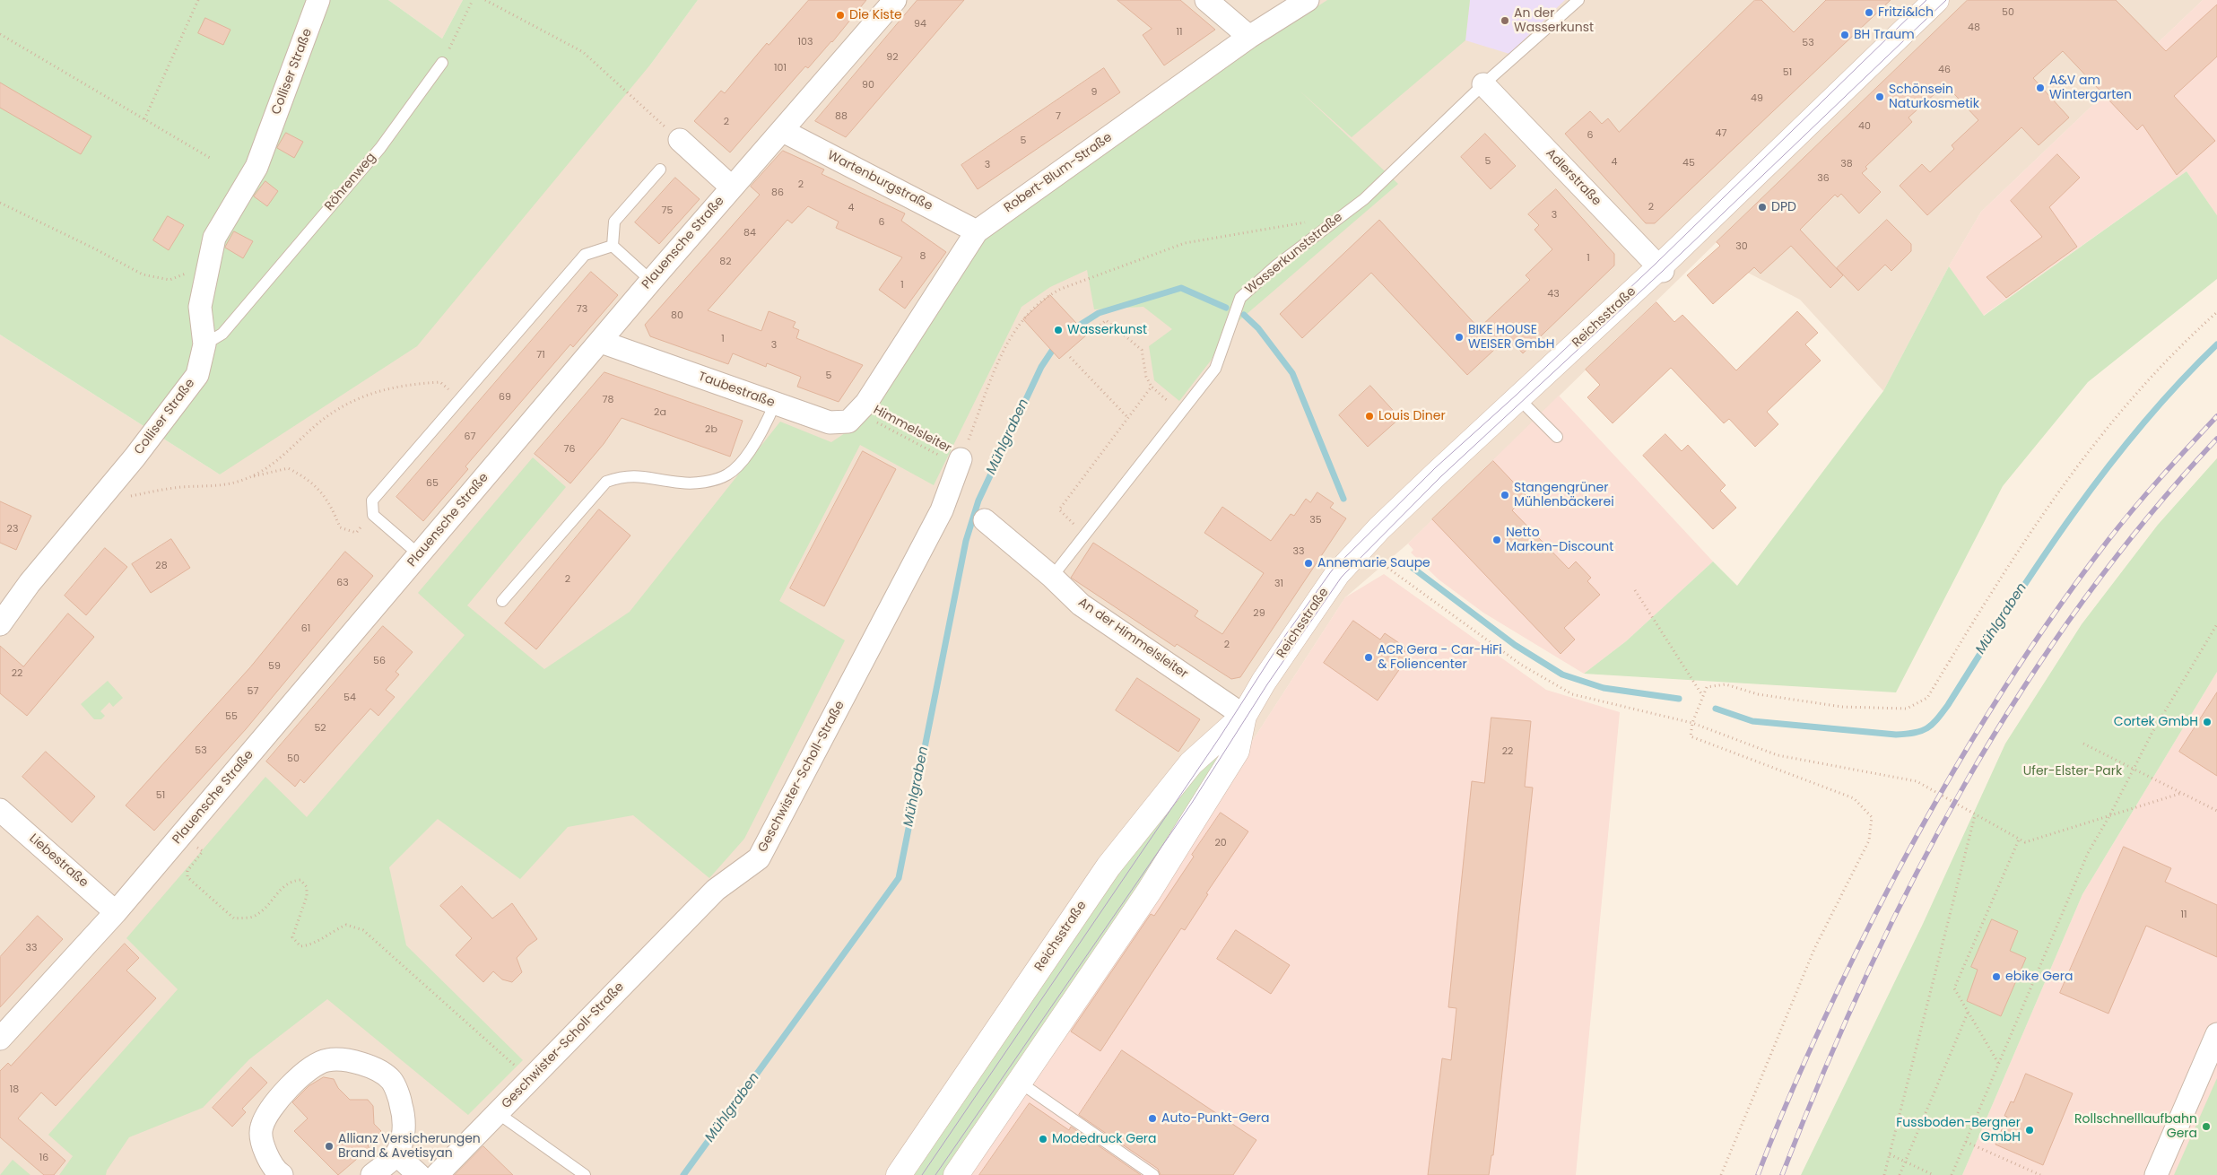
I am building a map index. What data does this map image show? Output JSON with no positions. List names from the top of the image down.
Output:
{
  "streets": {
    "main road": ["Reichsstraße"],
    "street": [
      "Colliser Straße",
      "Robert-Blum-Straße",
      "Adlerstraße",
      "Wartenburgstraße",
      "Plauensche Straße",
      "Taubestraße",
      "An der Himmelsleiter",
      "Geschwister-Scholl-Straße",
      "Liebestraße"
    ],
    "lane": ["Röhrenweg", "Wasserkunststraße"],
    "path": ["Himmelsleiter"]
  },
  "crossings": [
    ["Colliser Straße", "Röhrenweg"],
    ["Robert-Blum-Straße", "Wartenburgstraße"],
    ["Robert-Blum-Straße", "Taubestraße"],
    ["Robert-Blum-Straße", "Himmelsleiter"],
    ["Adlerstraße", "Wasserkunststraße"],
    ["Adlerstraße", "Reichsstraße"],
    ["Wartenburgstraße", "Plauensche Straße"],
    ["Plauensche Straße", "Taubestraße"],
    ["Plauensche Straße", "Liebestraße"],
    ["Wasserkunststraße", "An der Himmelsleiter"],
    ["Reichsstraße", "An der Himmelsleiter"],
    ["Taubestraße", "Himmelsleiter"],
    ["Himmelsleiter", "Geschwister-Scholl-Straße"]
  ],
  "water": ["Mühlgraben"],
  "parks": ["Ufer-Elster-Park"],
  "places": [
    "Fritzi&Ich",
    "Die Kiste",
    "An der Wasserkunst",
    "BH Traum",
    "A&V am Wintergarten",
    "Schönsein Naturkosmetik",
    "DPD",
    "Wasserkunst",
    "BIKE HOUSE WEISER GmbH",
    "Louis Diner",
    "Stangengrüner Mühlenbäckerei",
    "Netto Marken-Discount",
    "Annemarie Saupe",
    "ACR Gera - Car-HiFi & Foliencenter",
    "Cortek GmbH",
    "ebike Gera",
    "Auto-Punkt-Gera",
    "Rollschnelllaufbahn Gera",
    "Fussboden-Bergner GmbH",
    "Modedruck Gera",
    "Allianz Versicherungen Brand & Avetisyan"
  ],
  "house_numbers": [
    "50",
    "94",
    "48",
    "11",
    "103",
    "53",
    "92",
    "101",
    "46",
    "51",
    "90",
    "9",
    "49",
    "88",
    "7",
    "2",
    "40",
    "47",
    "6",
    "5",
    "5",
    "4",
    "45",
    "38",
    "3",
    "36",
    "2",
    "86",
    "2",
    "4",
    "75",
    "3",
    "6",
    "84",
    "30",
    "8",
    "1",
    "82",
    "1",
    "43",
    "73",
    "80",
    "1",
    "3",
    "71",
    "5",
    "69",
    "78",
    "2a",
    "2b",
    "67",
    "76",
    "65",
    "35",
    "23",
    "33",
    "28",
    "2",
    "63",
    "31",
    "29",
    "61",
    "2",
    "56",
    "59",
    "22",
    "57",
    "54",
    "55",
    "52",
    "53",
    "22",
    "50",
    "51",
    "20",
    "11",
    "33",
    "18",
    "16"
  ]
}
